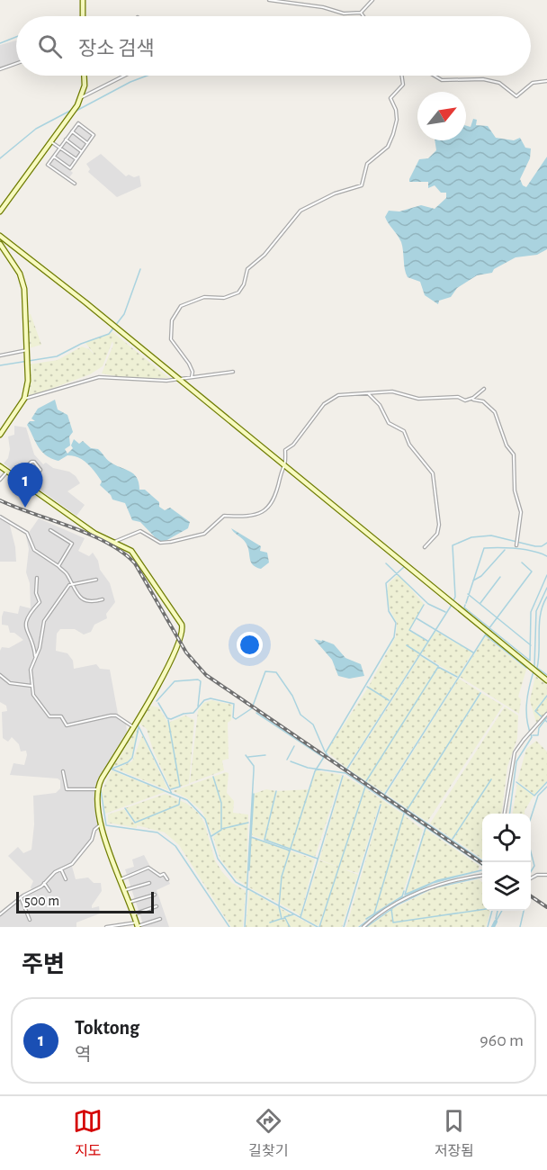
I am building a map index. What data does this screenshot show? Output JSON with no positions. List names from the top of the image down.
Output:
{
  "scale_bar": "500 m",
  "north": "top right",
  "page": {
    "search": "장소 검색",
    "pins": "1",
    "scale": "500 m",
    "heading": "주변",
    "list": [
      {
        "mark": "1",
        "name": "Toktong",
        "note": "역",
        "value": "960 m"
      }
    ],
    "nav": ["지도", "길찾기", "저장됨"]
  }
}
